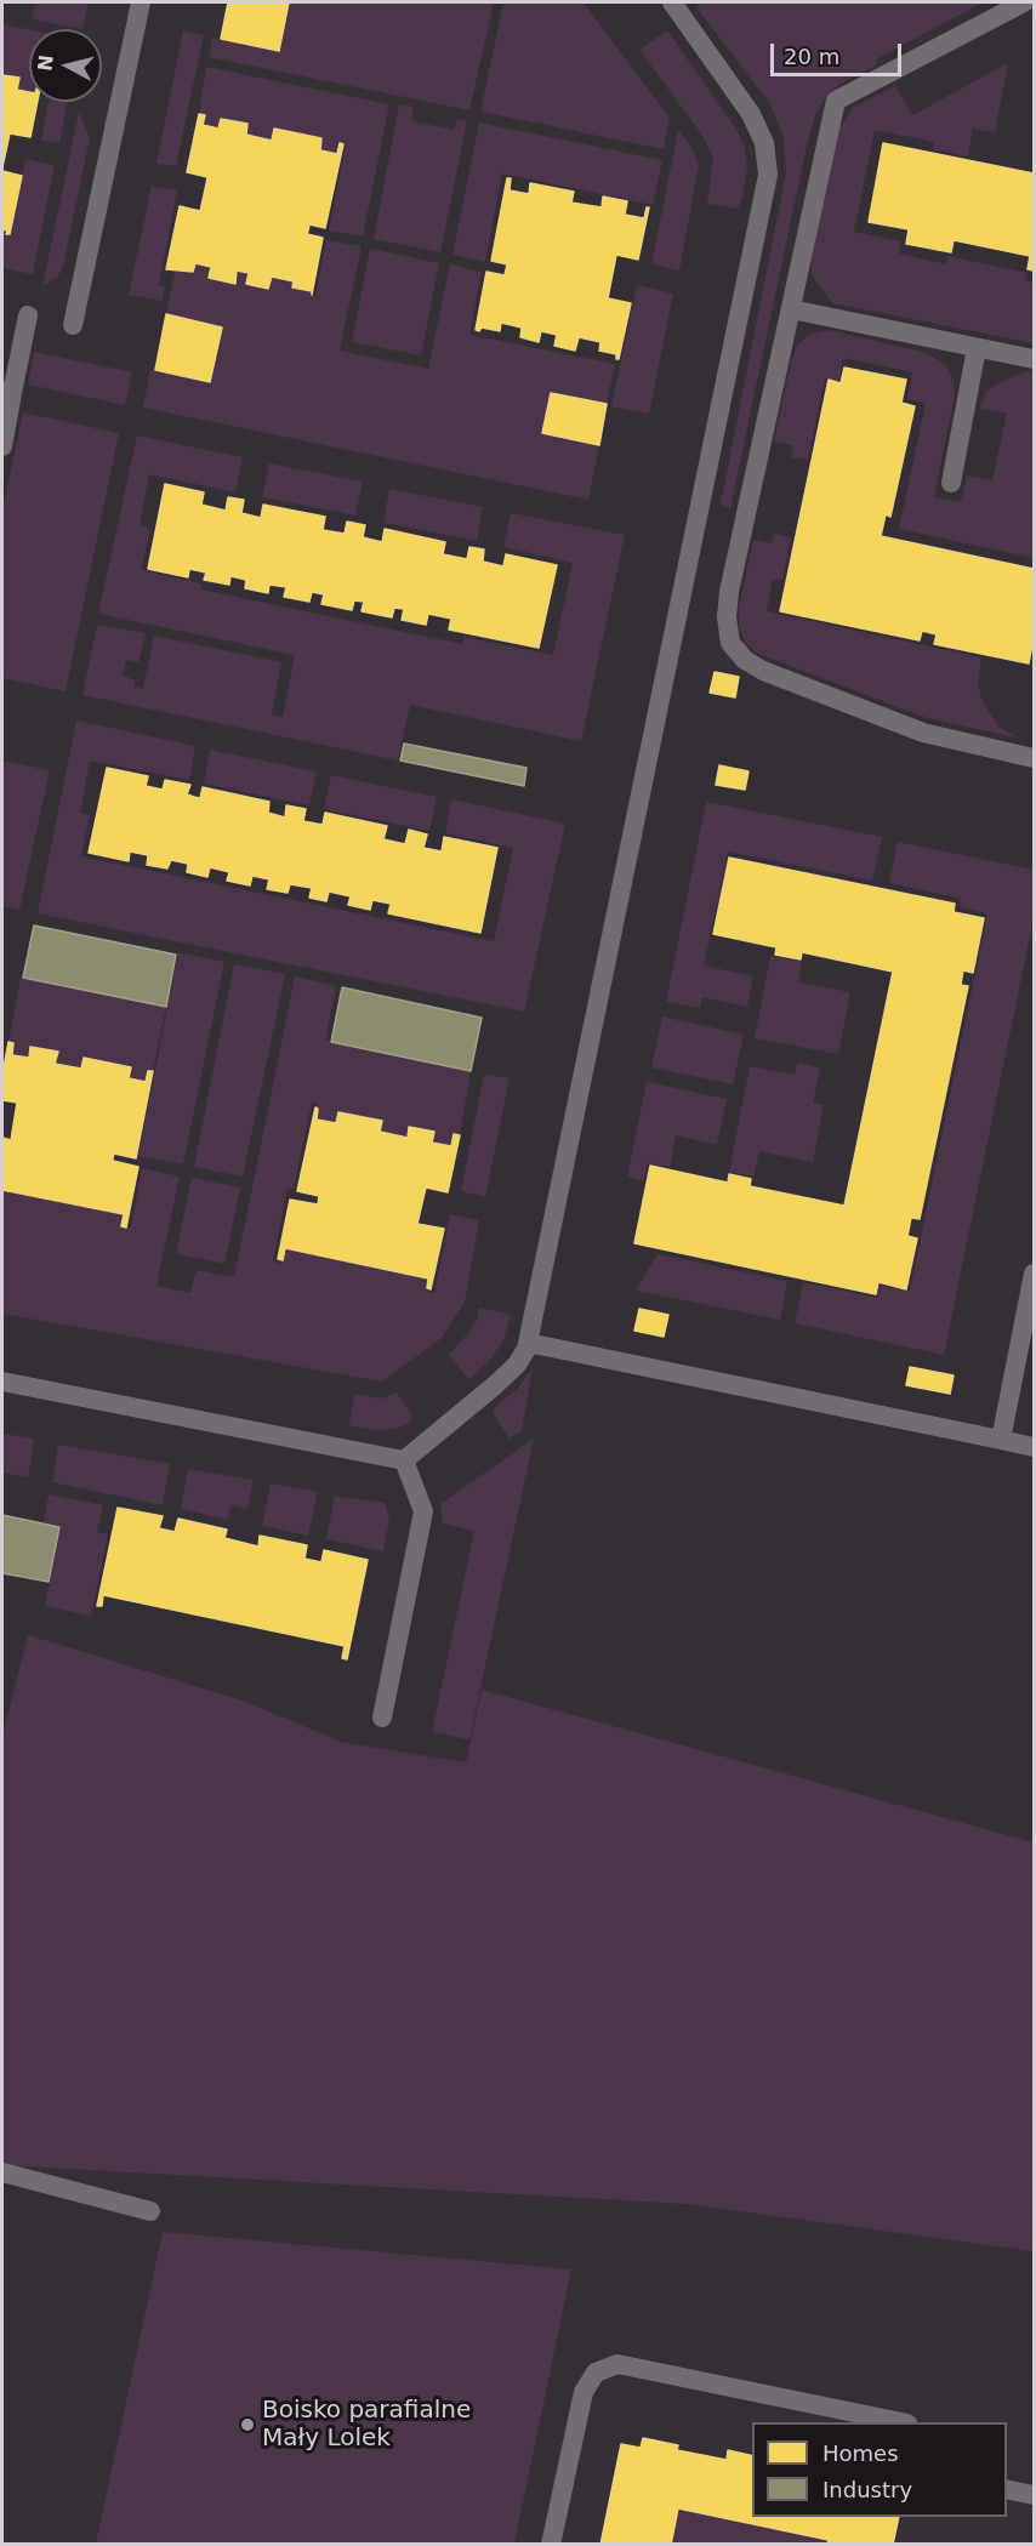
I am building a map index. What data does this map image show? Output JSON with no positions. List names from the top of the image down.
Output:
{
  "places": ["Boisko parafialne Mały Lolek"],
  "legend": ["Homes", "Industry"],
  "scale_bar": "20 m",
  "north": "left"
}
